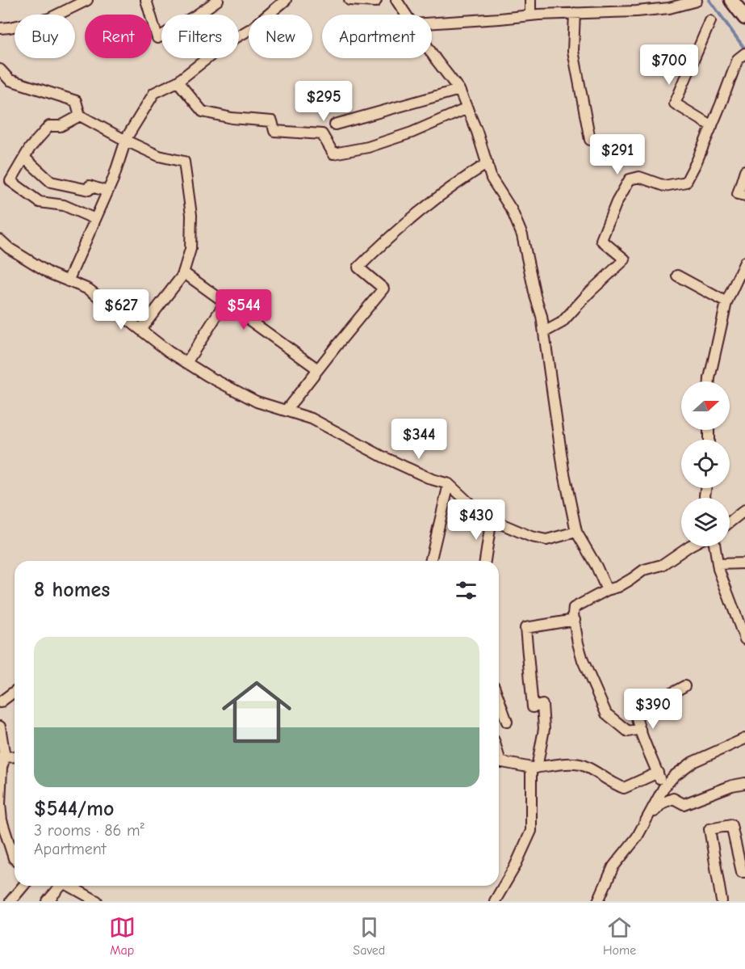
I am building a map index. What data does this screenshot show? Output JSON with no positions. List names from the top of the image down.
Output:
{
  "north": "right",
  "page": {
    "chip": [
      "Buy",
      "Rent",
      "Filters",
      "New",
      "Apartment"
    ],
    "price": [
      "$700",
      "$295",
      "$291",
      "$627",
      "$544",
      "$344",
      "$430",
      "$390"
    ],
    "heading": "8 homes",
    "list": [
      {
        "name": "$544/mo",
        "note": "3 rooms · 86 m² · Apartment"
      }
    ],
    "tabs": ["Map", "Saved", "Home"]
  }
}
